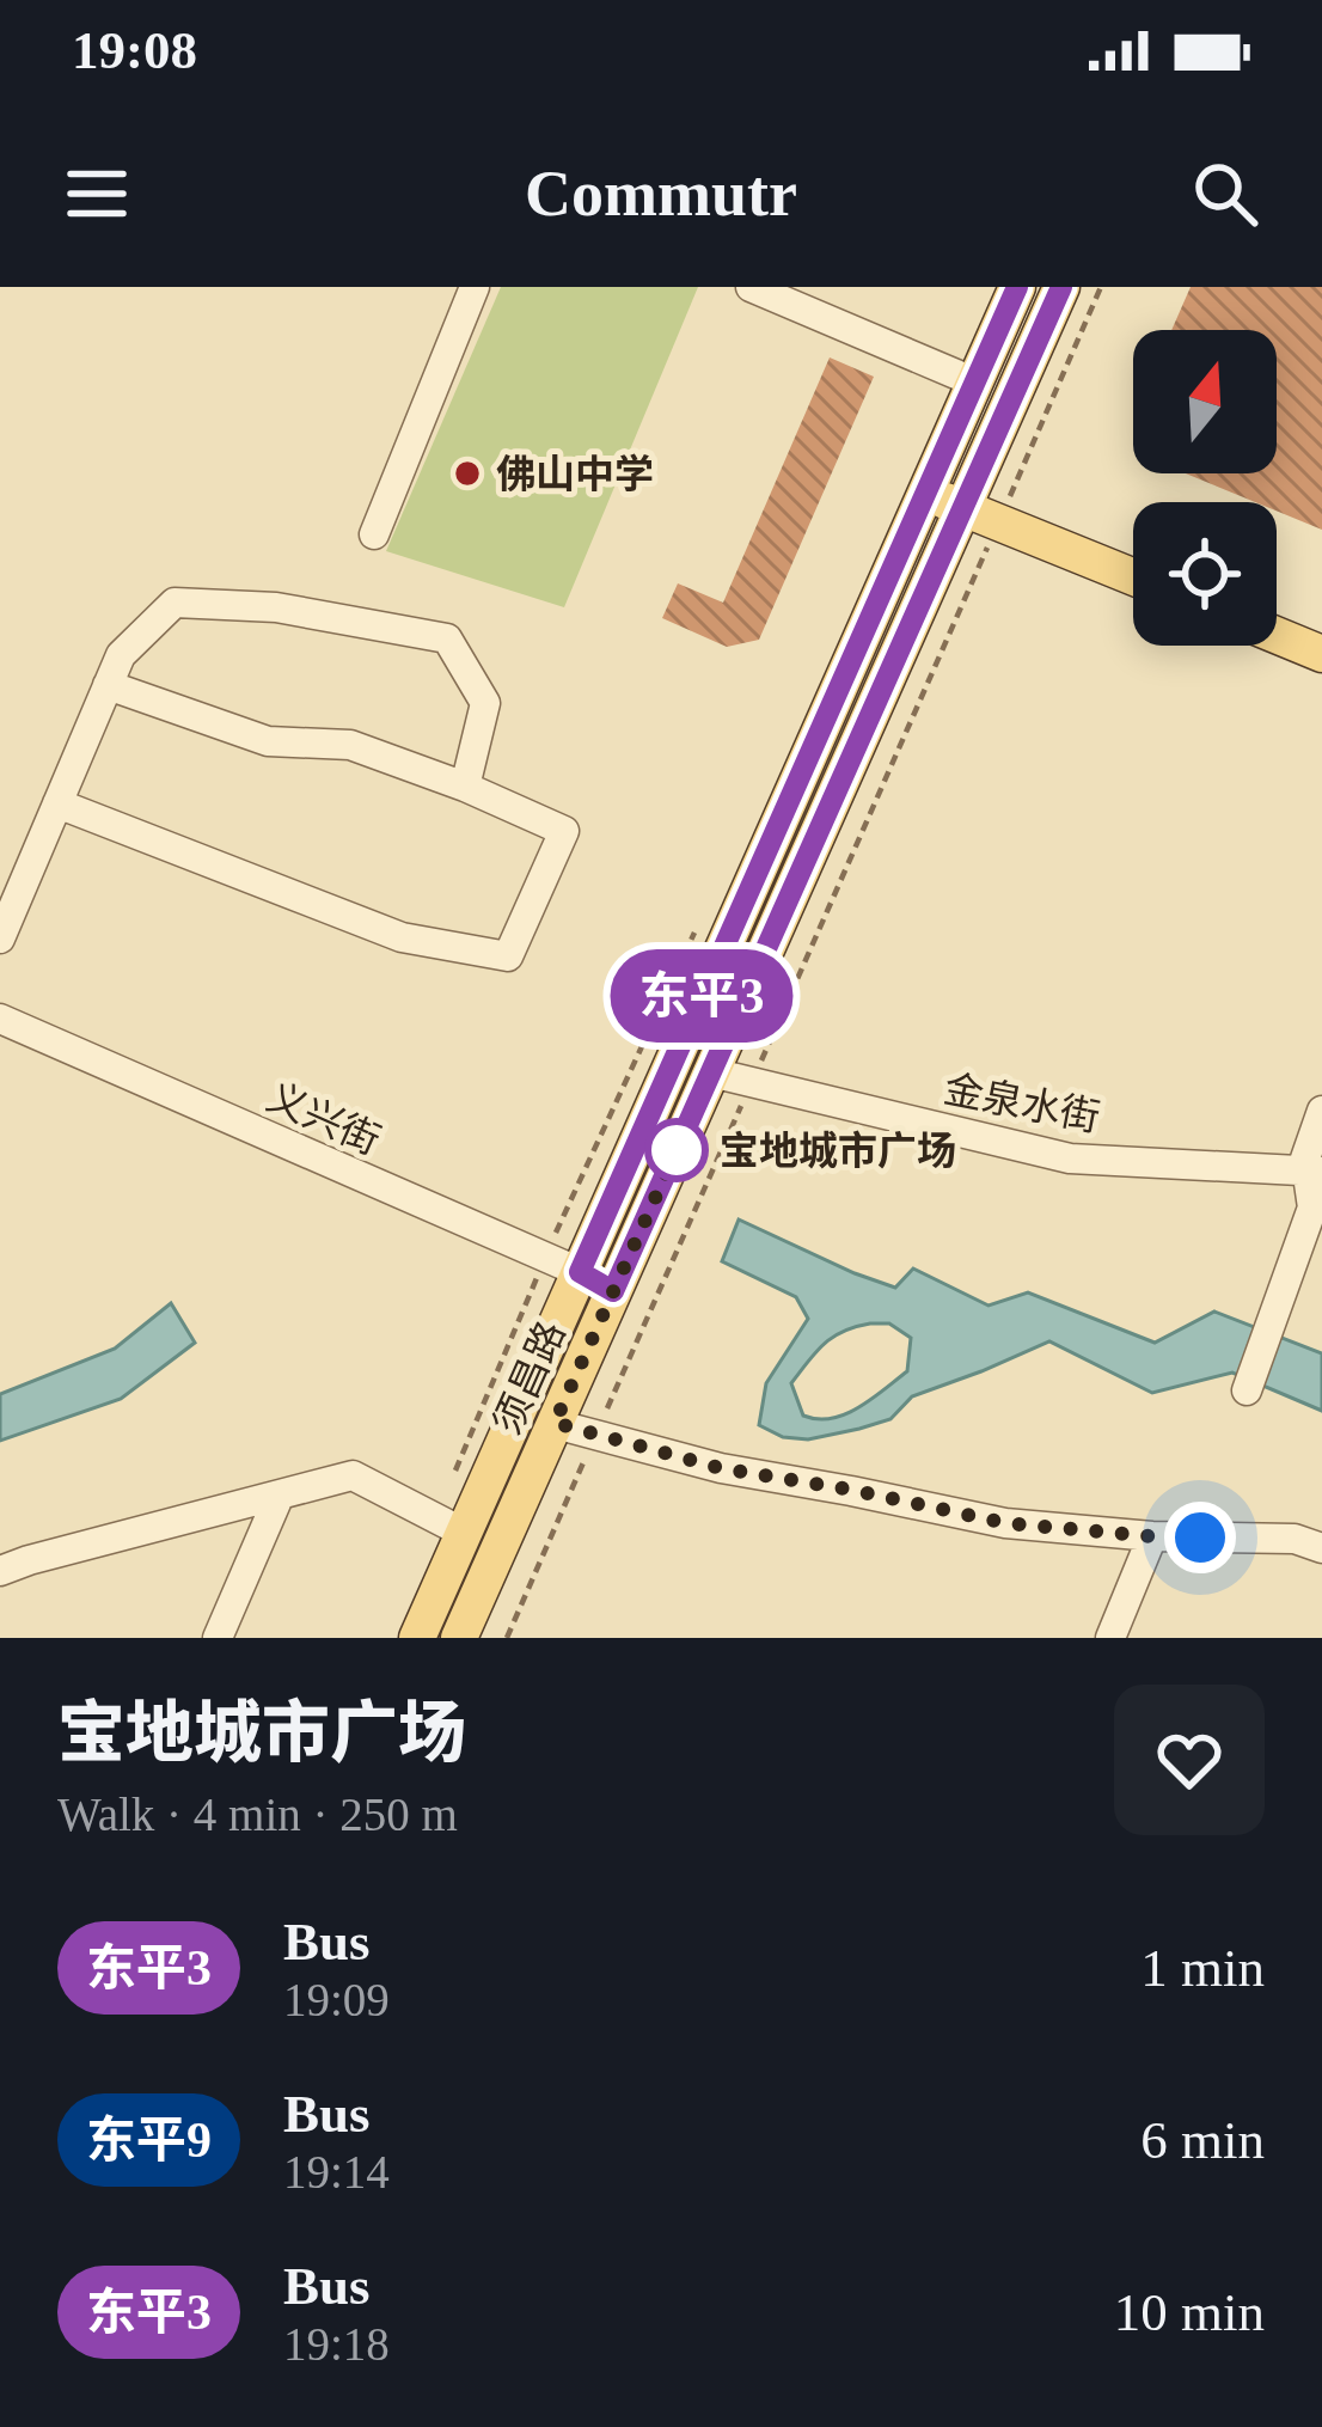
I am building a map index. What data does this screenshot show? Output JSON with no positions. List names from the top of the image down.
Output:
{
  "streets": {
    "main road": ["须昌路"],
    "street": ["金泉水街", "义兴街"]
  },
  "crossings": [
    ["金泉水街", "须昌路"],
    ["义兴街", "须昌路"]
  ],
  "places": ["佛山中学", "宝地城市广场"],
  "lines": ["bus line 东平3"],
  "north": "top",
  "page": {
    "status": "19:08",
    "header": "Commutr",
    "on_map": "东平3",
    "heading": ["宝地城市广场", "Walk · 4 min · 250 m"],
    "list": [
      {
        "mark": "东平3",
        "name": "Bus",
        "note": "19:09",
        "value": "1 min"
      },
      {
        "mark": "东平9",
        "name": "Bus",
        "note": "19:14",
        "value": "6 min"
      },
      {
        "mark": "东平3",
        "name": "Bus",
        "note": "19:18",
        "value": "10 min"
      }
    ]
  }
}
